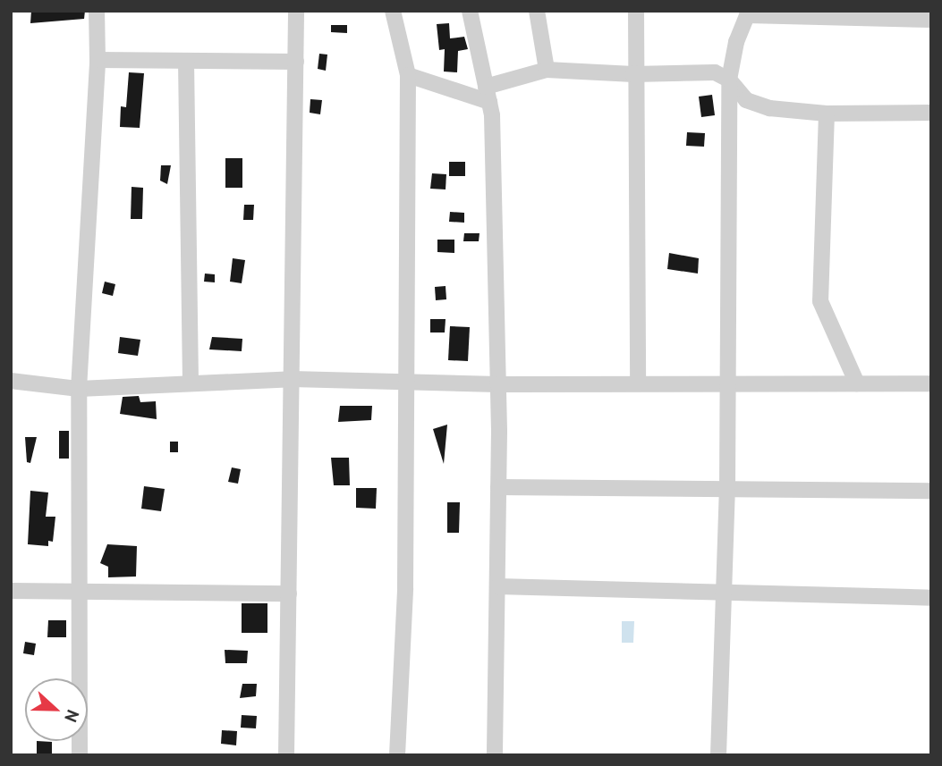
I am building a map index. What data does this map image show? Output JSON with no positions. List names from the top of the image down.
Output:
{
  "north": "right"
}
